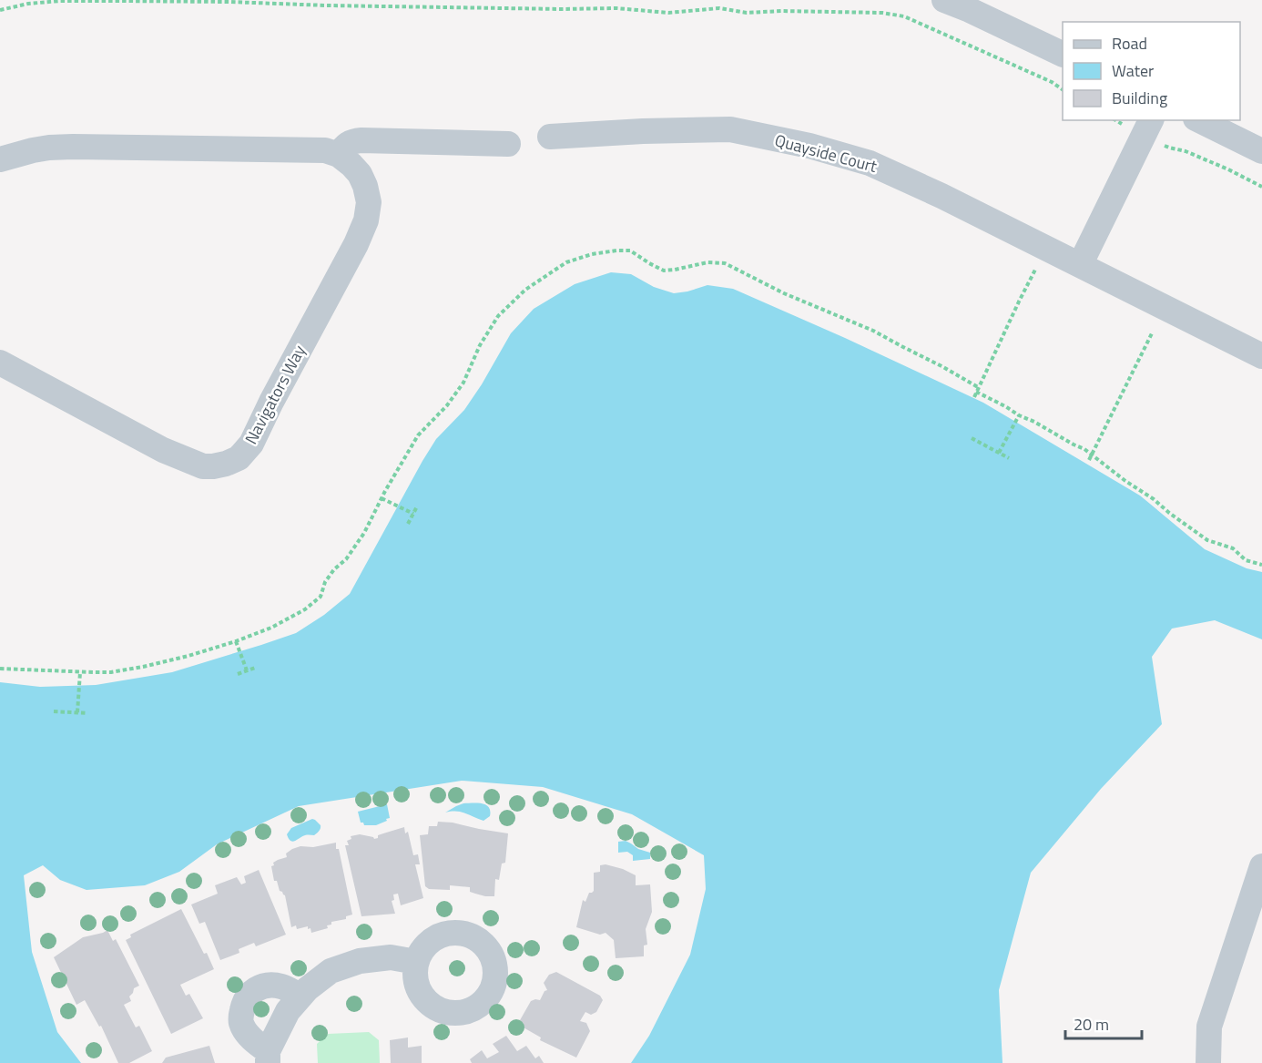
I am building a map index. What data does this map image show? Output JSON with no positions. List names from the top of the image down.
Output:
{
  "streets": {
    "street": ["Quayside Court", "Navigators Way"]
  },
  "legend": ["Road", "Water", "Building"],
  "scale_bar": "20 m"
}
